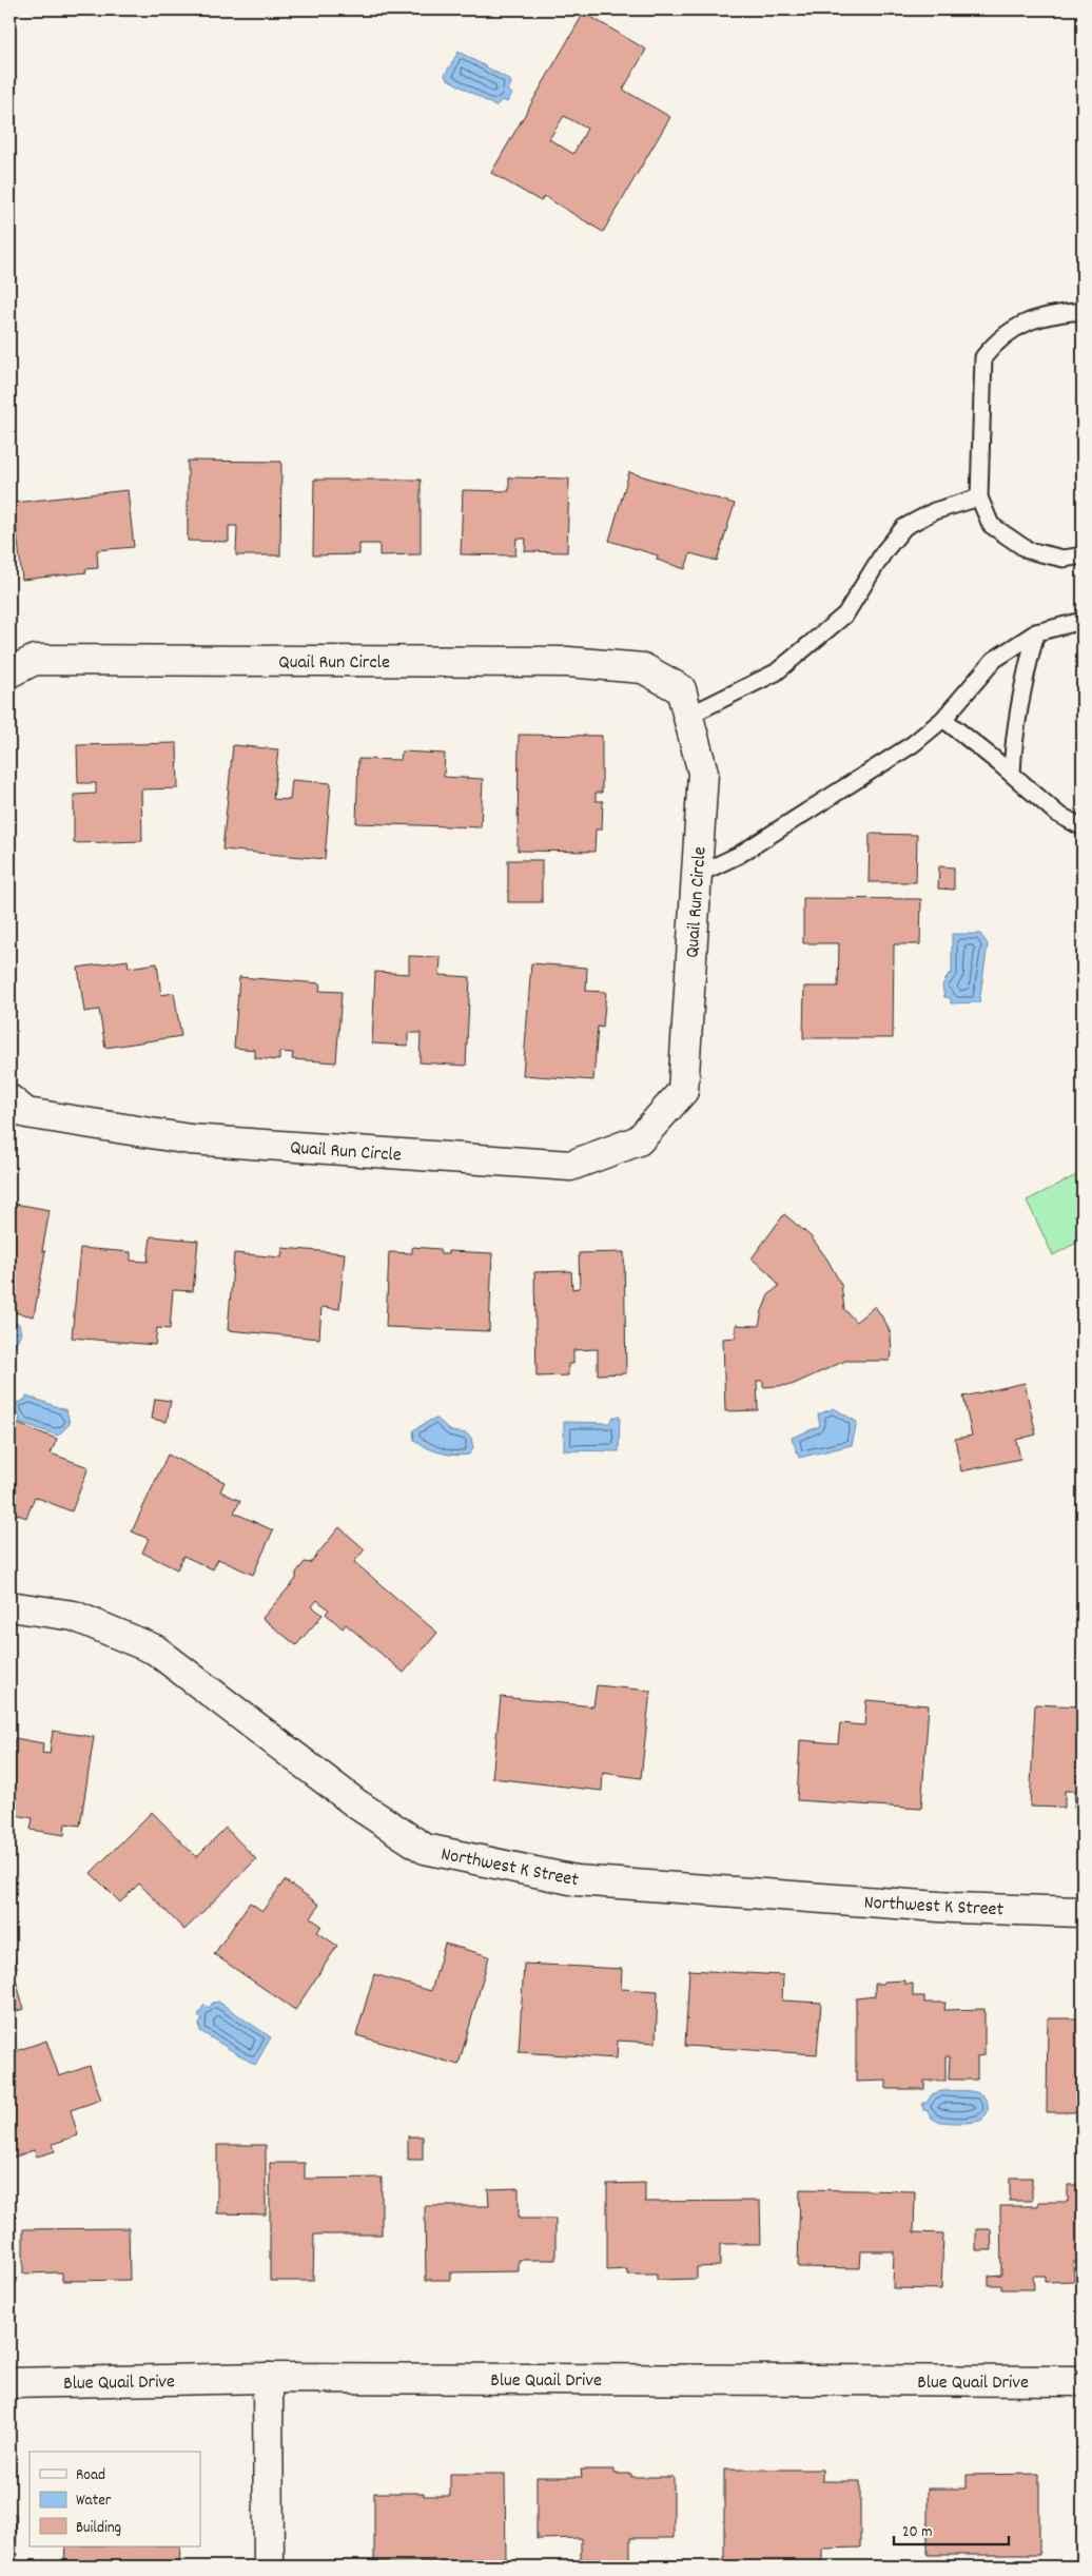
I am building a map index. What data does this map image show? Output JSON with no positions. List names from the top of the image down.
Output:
{
  "streets": {
    "street": ["Quail Run Circle", "Northwest K Street", "Blue Quail Drive"]
  },
  "legend": ["Road", "Water", "Building"],
  "scale_bar": "20 m"
}
